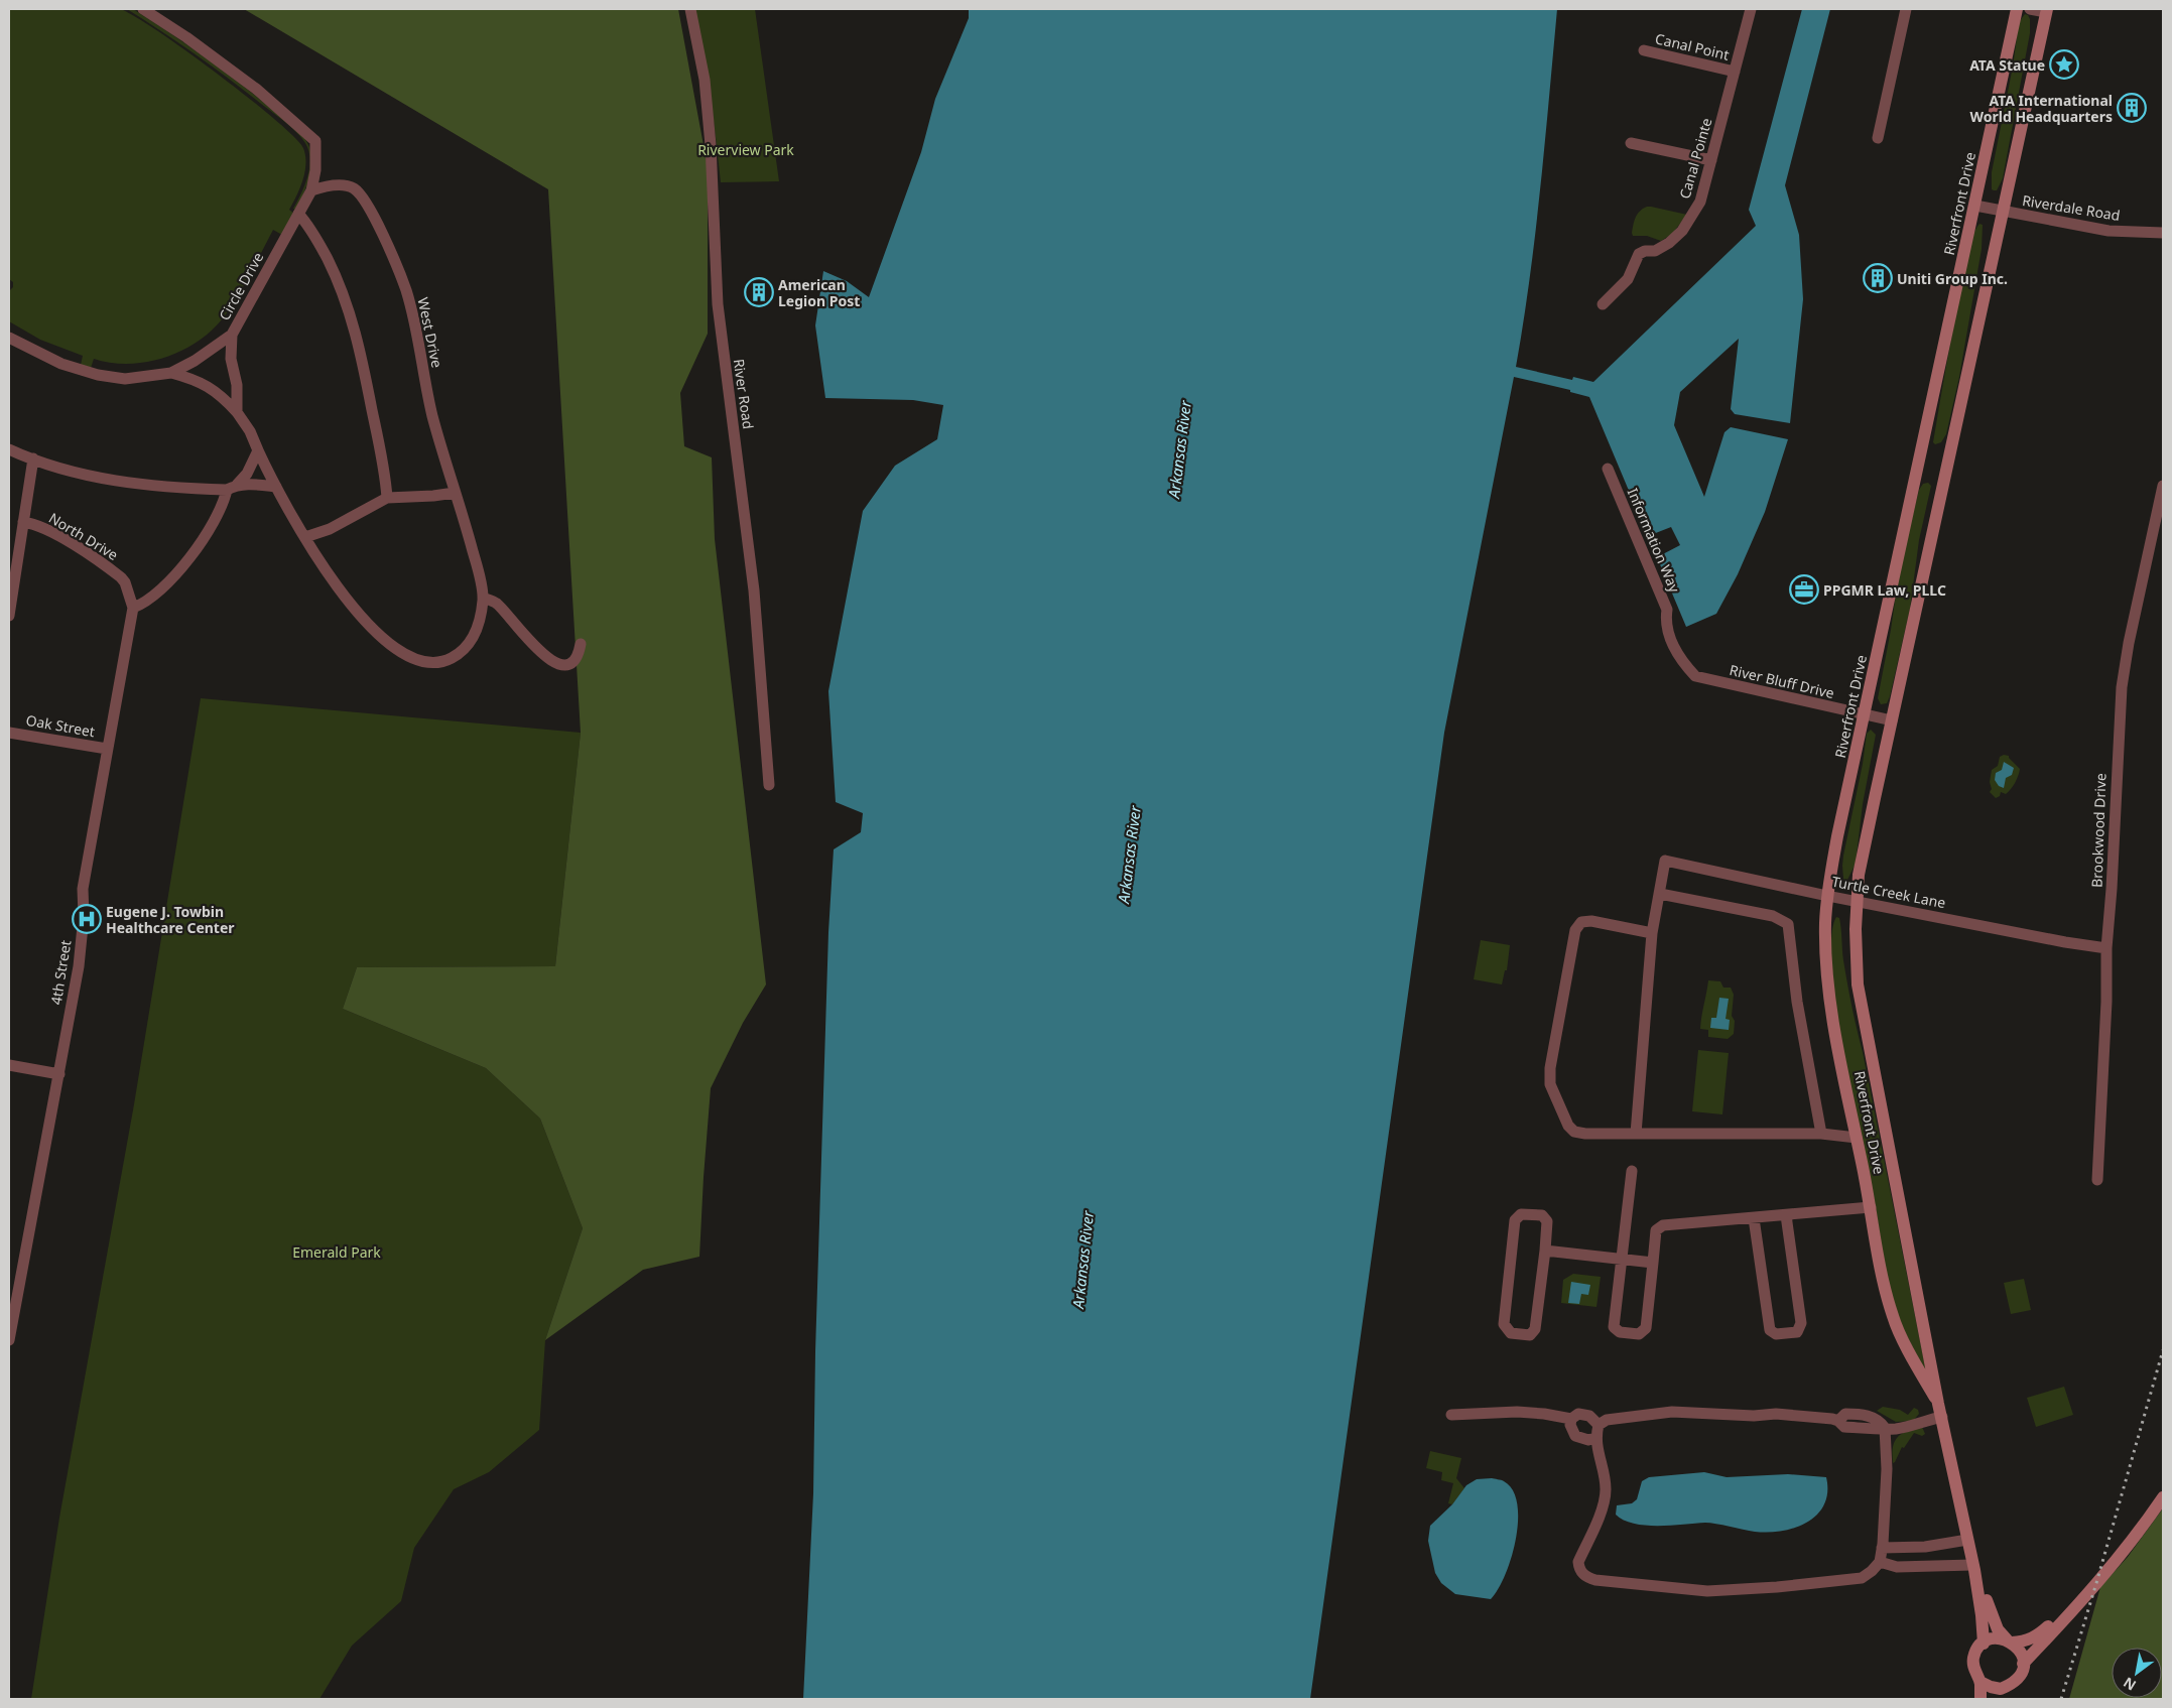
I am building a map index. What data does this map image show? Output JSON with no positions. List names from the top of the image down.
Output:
{
  "streets": {
    "street": [
      "Canal Point",
      "Canal Pointe",
      "Riverfront Drive",
      "Riverdale Road",
      "Circle Drive",
      "West Drive",
      "River Road",
      "North Drive",
      "Information Way",
      "River Bluff Drive",
      "Oak Street",
      "Brookwood Drive",
      "Turtle Creek Lane",
      "4th Street"
    ]
  },
  "crossings": [
    ["Canal Point", "Canal Pointe"],
    ["Riverfront Drive", "Riverdale Road"],
    ["Riverfront Drive", "River Bluff Drive"],
    ["Riverfront Drive", "Turtle Creek Lane"],
    ["Circle Drive", "West Drive"],
    ["North Drive", "4th Street"],
    ["Information Way", "River Bluff Drive"],
    ["Oak Street", "4th Street"],
    ["Brookwood Drive", "Turtle Creek Lane"]
  ],
  "water": ["Arkansas River"],
  "parks": ["Riverview Park", "Emerald Park"],
  "places": {
    "place": ["ATA Statue"],
    "building": ["ATA International World Headquarters", "Uniti Group Inc.", "American Legion Post"],
    "office": ["PPGMR Law, PLLC"],
    "hospital": ["Eugene J. Towbin Healthcare Center"]
  },
  "north": "bottom left"
}
